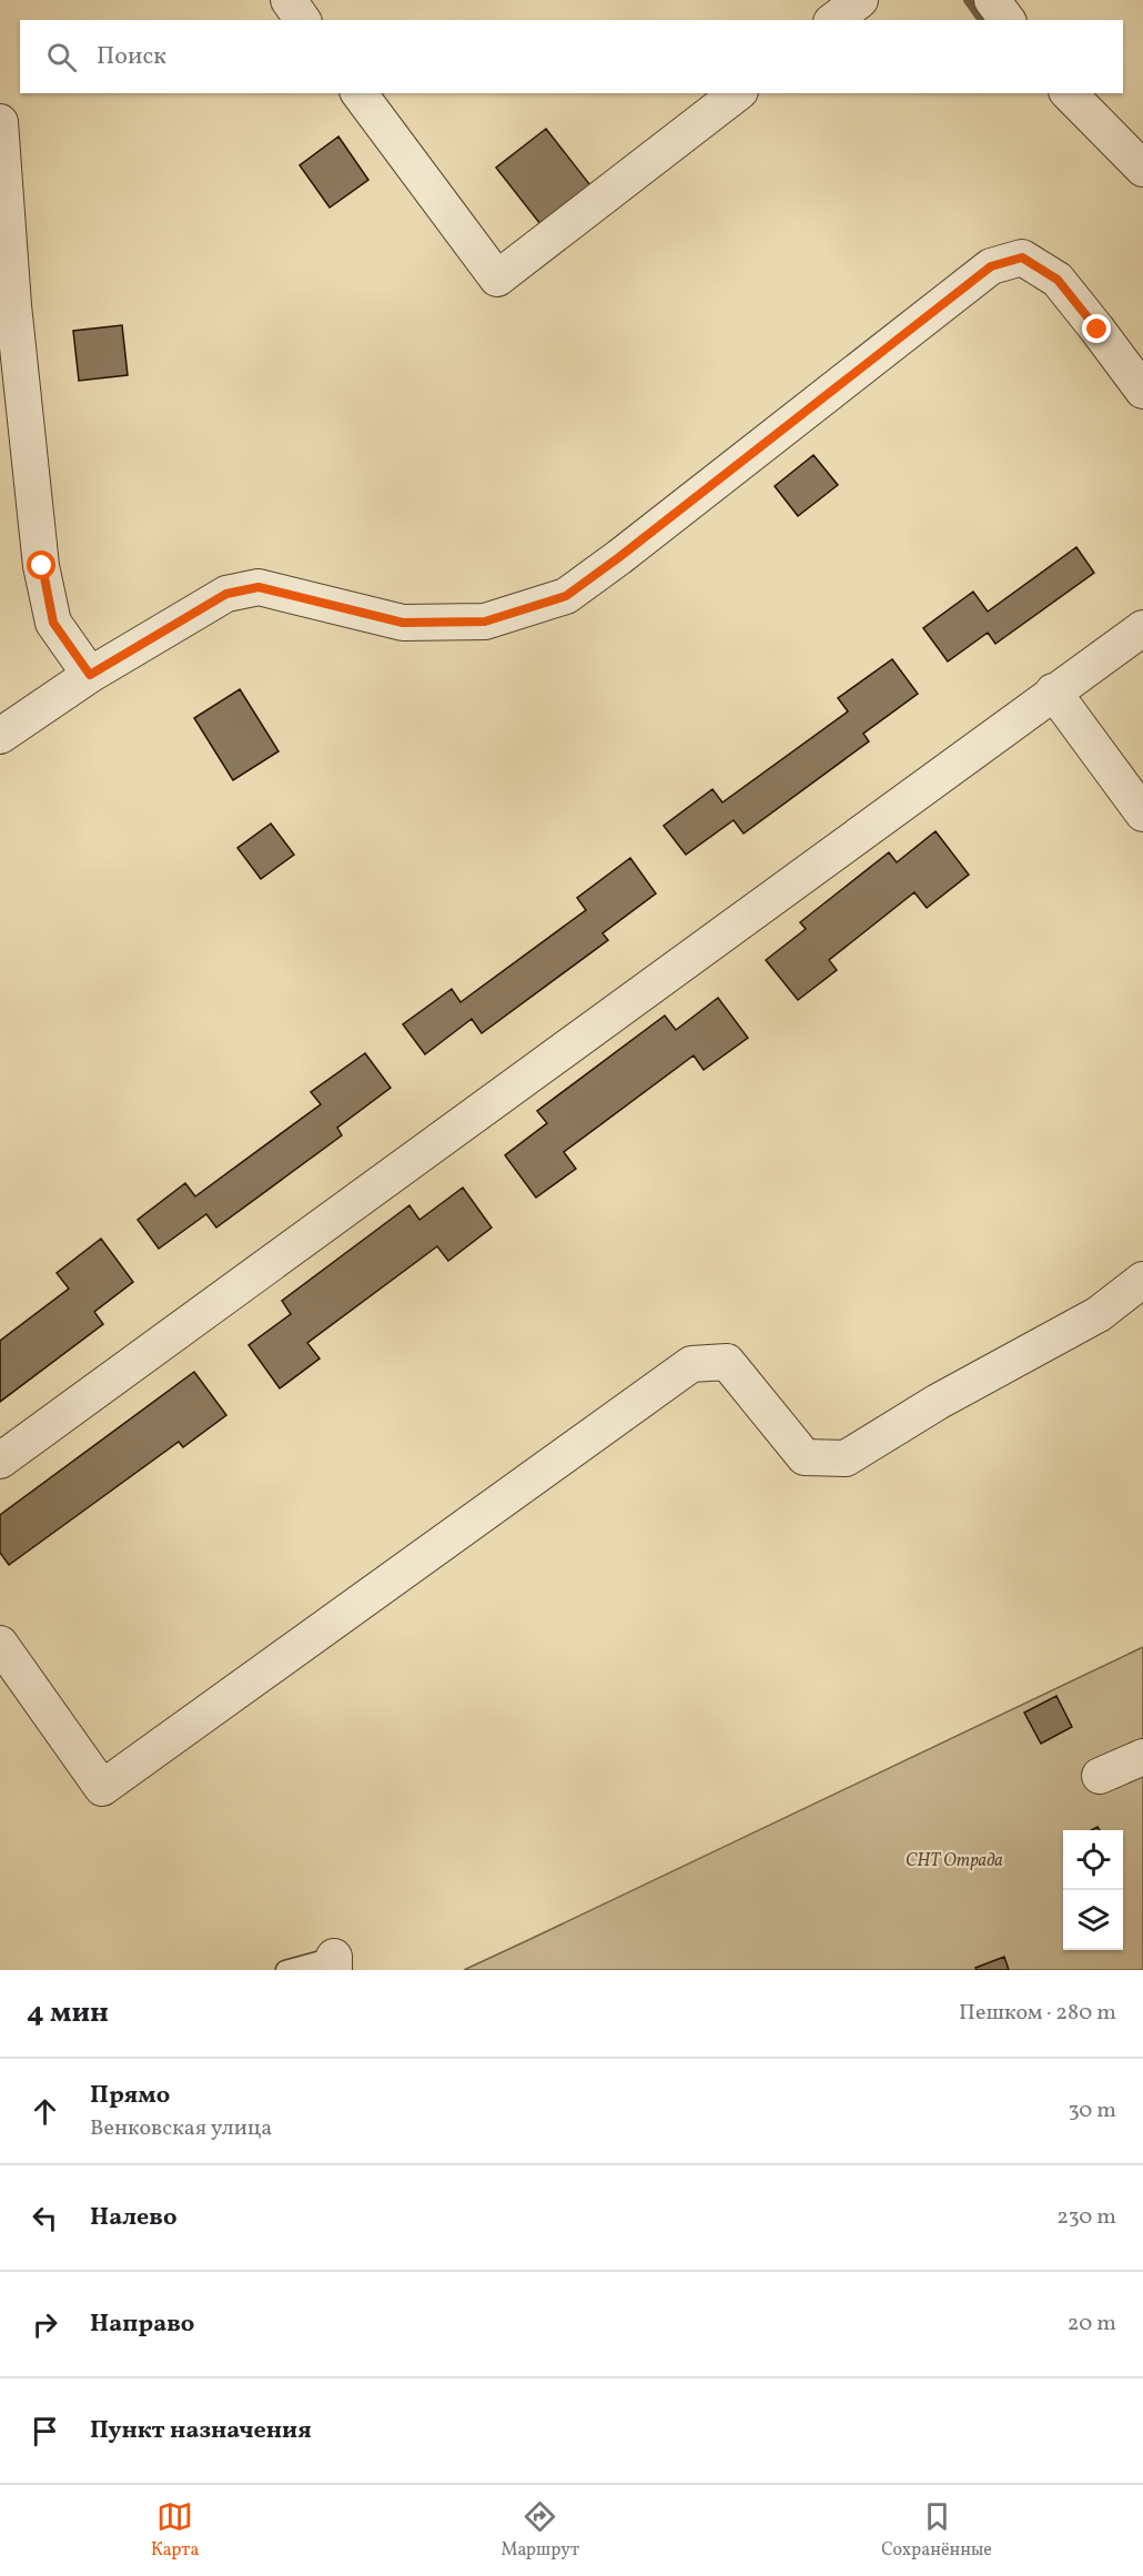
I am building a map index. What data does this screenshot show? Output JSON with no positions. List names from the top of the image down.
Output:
{
  "parks": ["СНТ Отрада"],
  "page": {
    "search": "Поиск",
    "heading": ["4 мин", "Пешком · 280 m"],
    "list": [
      ["Прямо", "Венковская улица", "30 m"],
      ["Налево", "230 m"],
      ["Направо", "20 m"],
      "Пункт назначения"
    ],
    "nav": ["Карта", "Маршрут", "Сохранённые"]
  }
}
